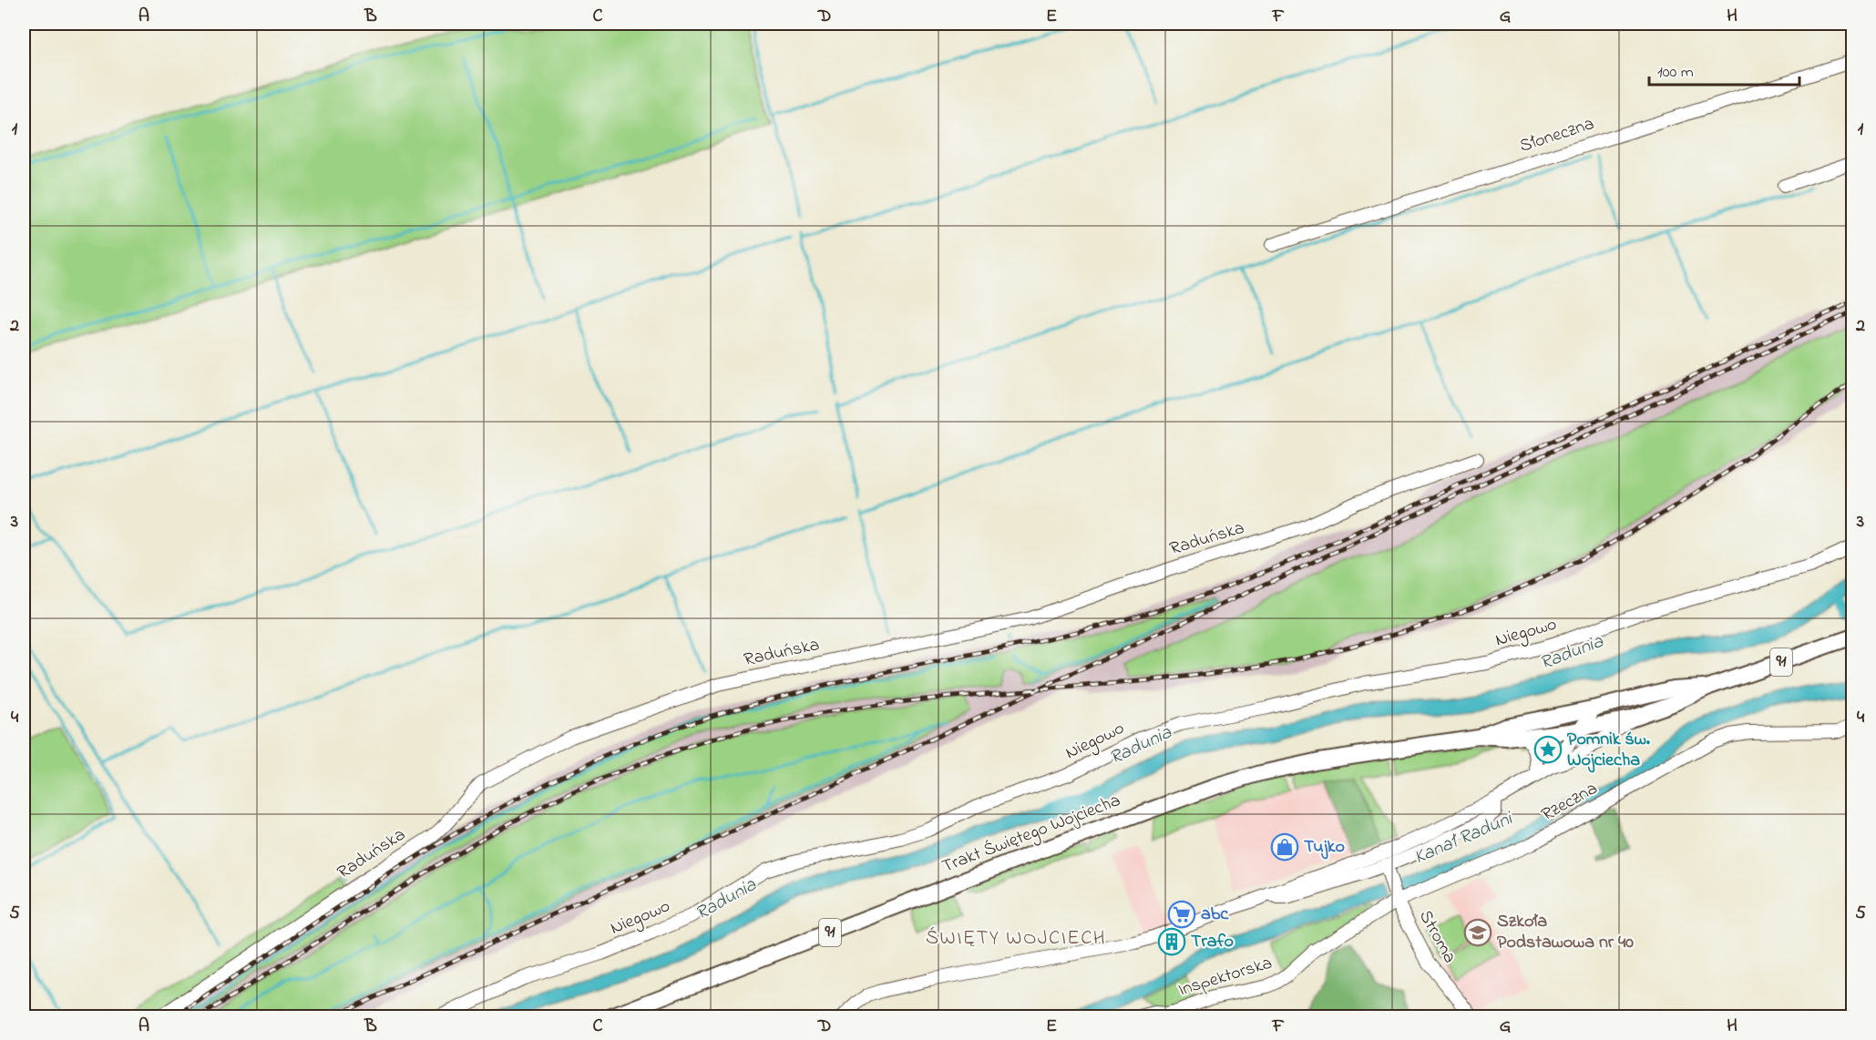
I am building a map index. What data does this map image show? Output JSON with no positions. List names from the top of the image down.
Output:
{
  "streets": {
    "main road": ["91", "Trakt Świętego Wojciecha"],
    "street": [
      "Słoneczna",
      "Raduńska",
      "Niegowo",
      "Rzeczna",
      "Stroma",
      "Inspektorska"
    ]
  },
  "crossings": [
    ["Rzeczna", "Stroma"],
    ["Rzeczna", "Inspektorska"],
    ["Stroma", "Inspektorska"]
  ],
  "districts": ["ŚWIĘTY WOJCIECH"],
  "water": ["Radunia", "Kanał Raduni"],
  "places": {
    "place": ["Pomnik św. Wojciecha"],
    "shop": ["Tujko"],
    "supermarket": ["abc"],
    "school or university": ["Szkoła Podstawowa nr 40"],
    "building": ["Trafo"]
  },
  "scale_bar": "100 m",
  "grid": {
    "columns": [
      "A",
      "B",
      "C",
      "D",
      "E",
      "F",
      "G",
      "H"
    ],
    "rows": [
      "1",
      "2",
      "3",
      "4",
      "5"
    ]
  }
}
